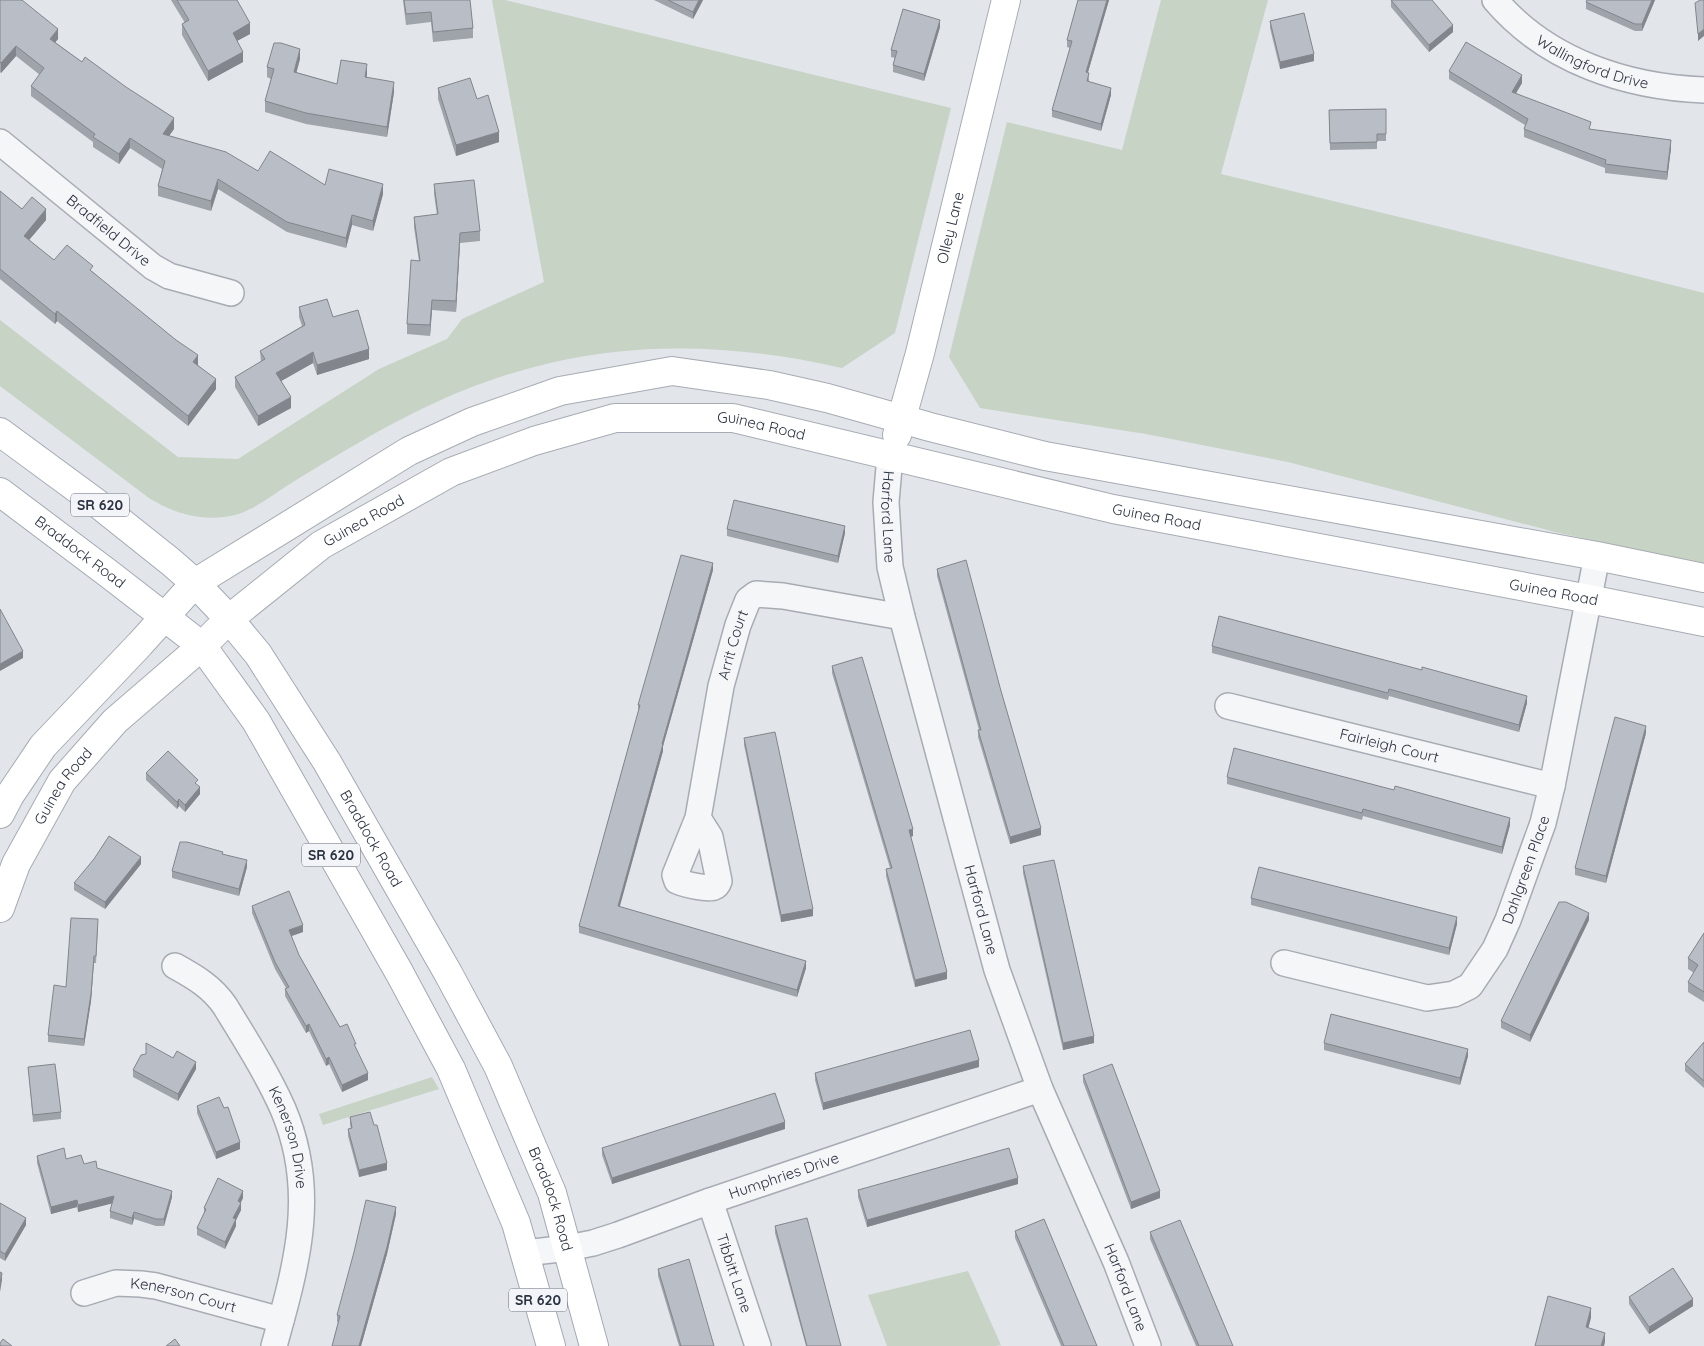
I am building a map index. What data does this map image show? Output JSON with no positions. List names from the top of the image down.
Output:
{
  "streets": {
    "main road": [
      "Olley Lane",
      "Guinea Road",
      "SR 620",
      "Braddock Road"
    ],
    "street": [
      "Wallingford Drive",
      "Bradfield Drive",
      "Harford Lane",
      "Arrit Court",
      "Fairleigh Court",
      "Dahlgreen Place",
      "Kenerson Drive",
      "Humphries Drive",
      "Tibbitt Lane",
      "Kenerson Court"
    ]
  },
  "crossings": [
    ["Olley Lane", "Guinea Road"],
    ["Olley Lane", "Harford Lane"],
    ["Guinea Road", "Harford Lane"],
    ["Guinea Road", "Braddock Road"],
    ["Guinea Road", "Dahlgreen Place"],
    ["Harford Lane", "Arrit Court"],
    ["Harford Lane", "Humphries Drive"],
    ["Braddock Road", "Humphries Drive"],
    ["Fairleigh Court", "Dahlgreen Place"],
    ["Kenerson Drive", "Kenerson Court"],
    ["Humphries Drive", "Tibbitt Lane"]
  ]
}
